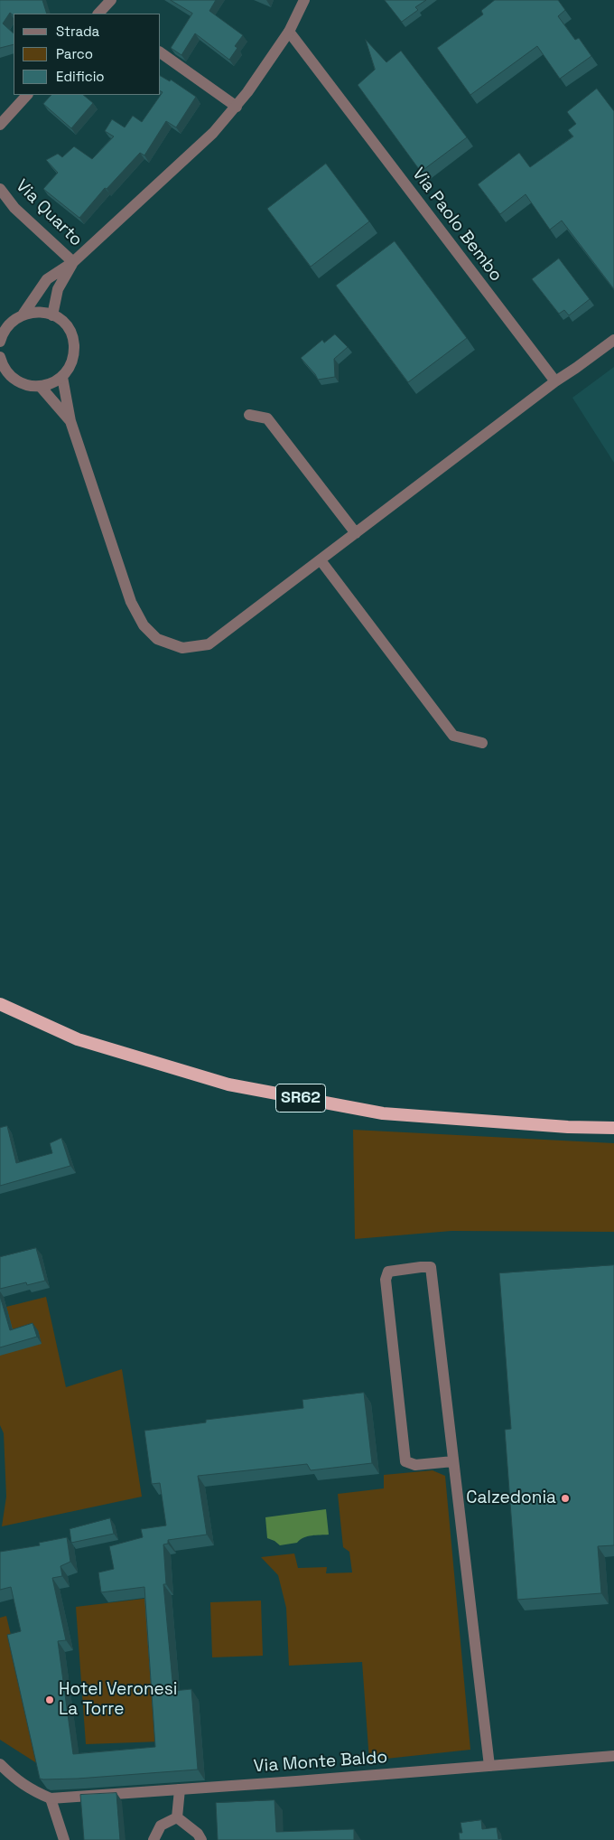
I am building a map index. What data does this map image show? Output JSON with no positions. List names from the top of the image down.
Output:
{
  "streets": {
    "highway": ["SR62"],
    "street": ["Via Quarto", "Via Paolo Bembo", "Via Monte Baldo"]
  },
  "places": ["Calzedonia", "Hotel Veronesi La Torre"],
  "legend": ["Strada", "Parco", "Edificio"]
}
